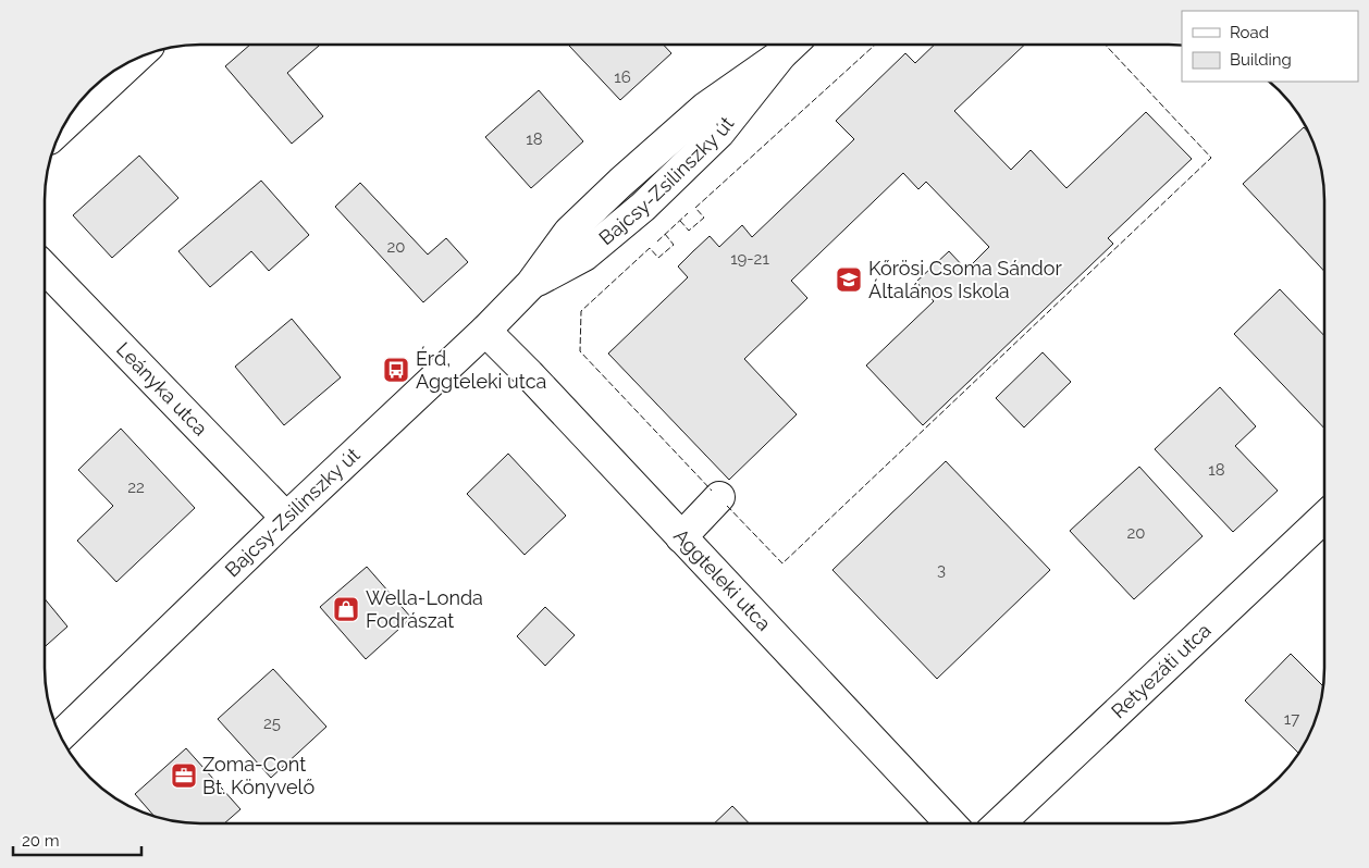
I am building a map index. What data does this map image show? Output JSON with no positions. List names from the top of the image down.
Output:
{
  "streets": {
    "street": [
      "Bajcsy-Zsilinszky út",
      "Leányka utca",
      "Aggteleki utca",
      "Retyezáti utca"
    ]
  },
  "crossings": [
    ["Bajcsy-Zsilinszky út", "Leányka utca"],
    ["Bajcsy-Zsilinszky út", "Aggteleki utca"]
  ],
  "places": {
    "school or university": ["Kőrösi Csoma Sándor Általános Iskola"],
    "bus stop": ["Érd, Aggteleki utca"],
    "shop": ["Wella-Londa Fodrászat"],
    "office": ["Zoma-Cont Bt. Könyvelő"]
  },
  "house_numbers": [
    "16",
    "18",
    "20",
    "19-21",
    "18",
    "22",
    "20",
    "3",
    "17",
    "25"
  ],
  "legend": ["Road", "Building"],
  "scale_bar": "20 m"
}
